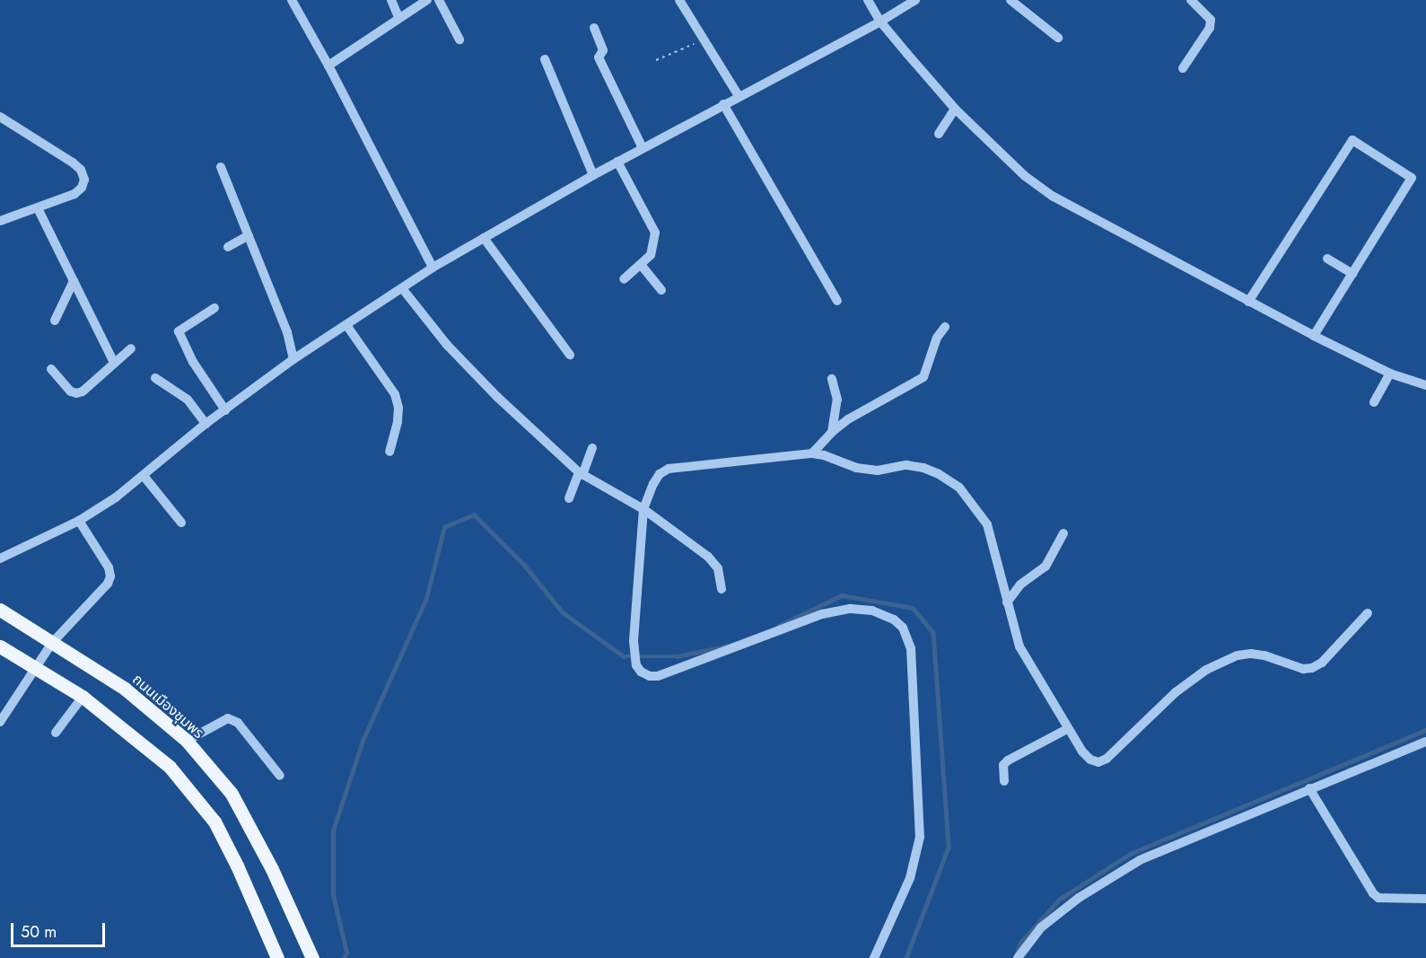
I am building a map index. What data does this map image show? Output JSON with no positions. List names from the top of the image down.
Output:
{
  "streets": {
    "main road": ["ถนนเมืองชุมพร"]
  },
  "scale_bar": "50 m"
}
